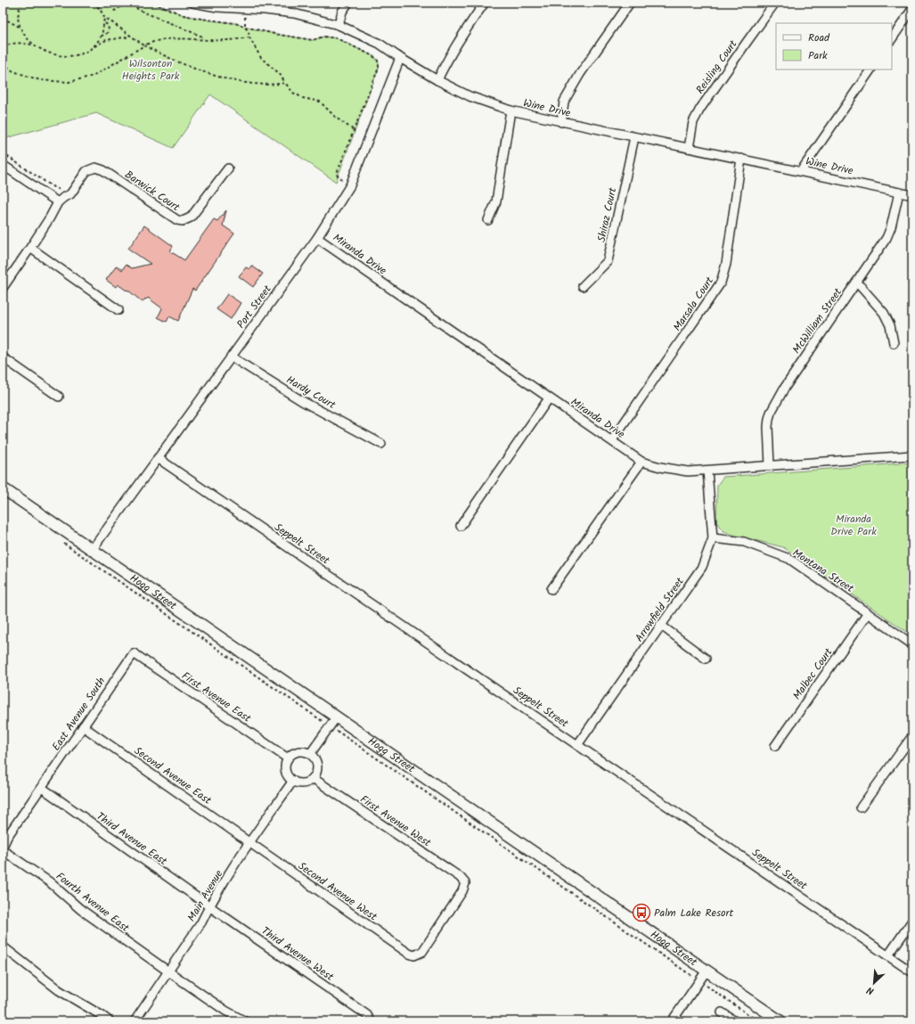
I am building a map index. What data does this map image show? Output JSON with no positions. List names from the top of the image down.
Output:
{
  "streets": {
    "street": [
      "Reisling Court",
      "Wine Drive",
      "Barwick Court",
      "Shiraz Court",
      "Miranda Drive",
      "Marsala Court",
      "Port Street",
      "McWilliam Street",
      "Hardy Court",
      "Seppelt Street",
      "Montana Street",
      "Hogg Street",
      "Arrowfield Street",
      "Malbec Court",
      "First Avenue East",
      "East Avenue South",
      "Second Avenue East",
      "First Avenue West",
      "Third Avenue East",
      "Second Avenue West",
      "Main Avenue",
      "Fourth Avenue East",
      "Third Avenue West"
    ]
  },
  "crossings": [
    ["Reisling Court", "Wine Drive"],
    ["Wine Drive", "Shiraz Court"],
    ["Wine Drive", "Marsala Court"],
    ["Wine Drive", "Port Street"],
    ["Wine Drive", "McWilliam Street"],
    ["Miranda Drive", "Marsala Court"],
    ["Miranda Drive", "Port Street"],
    ["Miranda Drive", "McWilliam Street"],
    ["Miranda Drive", "Arrowfield Street"],
    ["Port Street", "Hardy Court"],
    ["Port Street", "Seppelt Street"],
    ["Port Street", "Hogg Street"],
    ["Seppelt Street", "Arrowfield Street"],
    ["Montana Street", "Arrowfield Street"],
    ["Montana Street", "Malbec Court"],
    ["First Avenue East", "East Avenue South"],
    ["First Avenue East", "First Avenue West"],
    ["First Avenue East", "Main Avenue"],
    ["East Avenue South", "Second Avenue East"],
    ["East Avenue South", "Third Avenue East"],
    ["Second Avenue East", "Second Avenue West"],
    ["Second Avenue East", "Main Avenue"],
    ["First Avenue West", "Second Avenue West"],
    ["First Avenue West", "Main Avenue"],
    ["Third Avenue East", "Main Avenue"],
    ["Third Avenue East", "Third Avenue West"],
    ["Second Avenue West", "Main Avenue"],
    ["Main Avenue", "Fourth Avenue East"],
    ["Main Avenue", "Third Avenue West"]
  ],
  "parks": ["Wilsonton Heights Park", "Miranda Drive Park"],
  "places": {
    "bus stop": ["Palm Lake Resort"]
  },
  "legend": ["Road", "Park"],
  "north": "bottom left"
}
